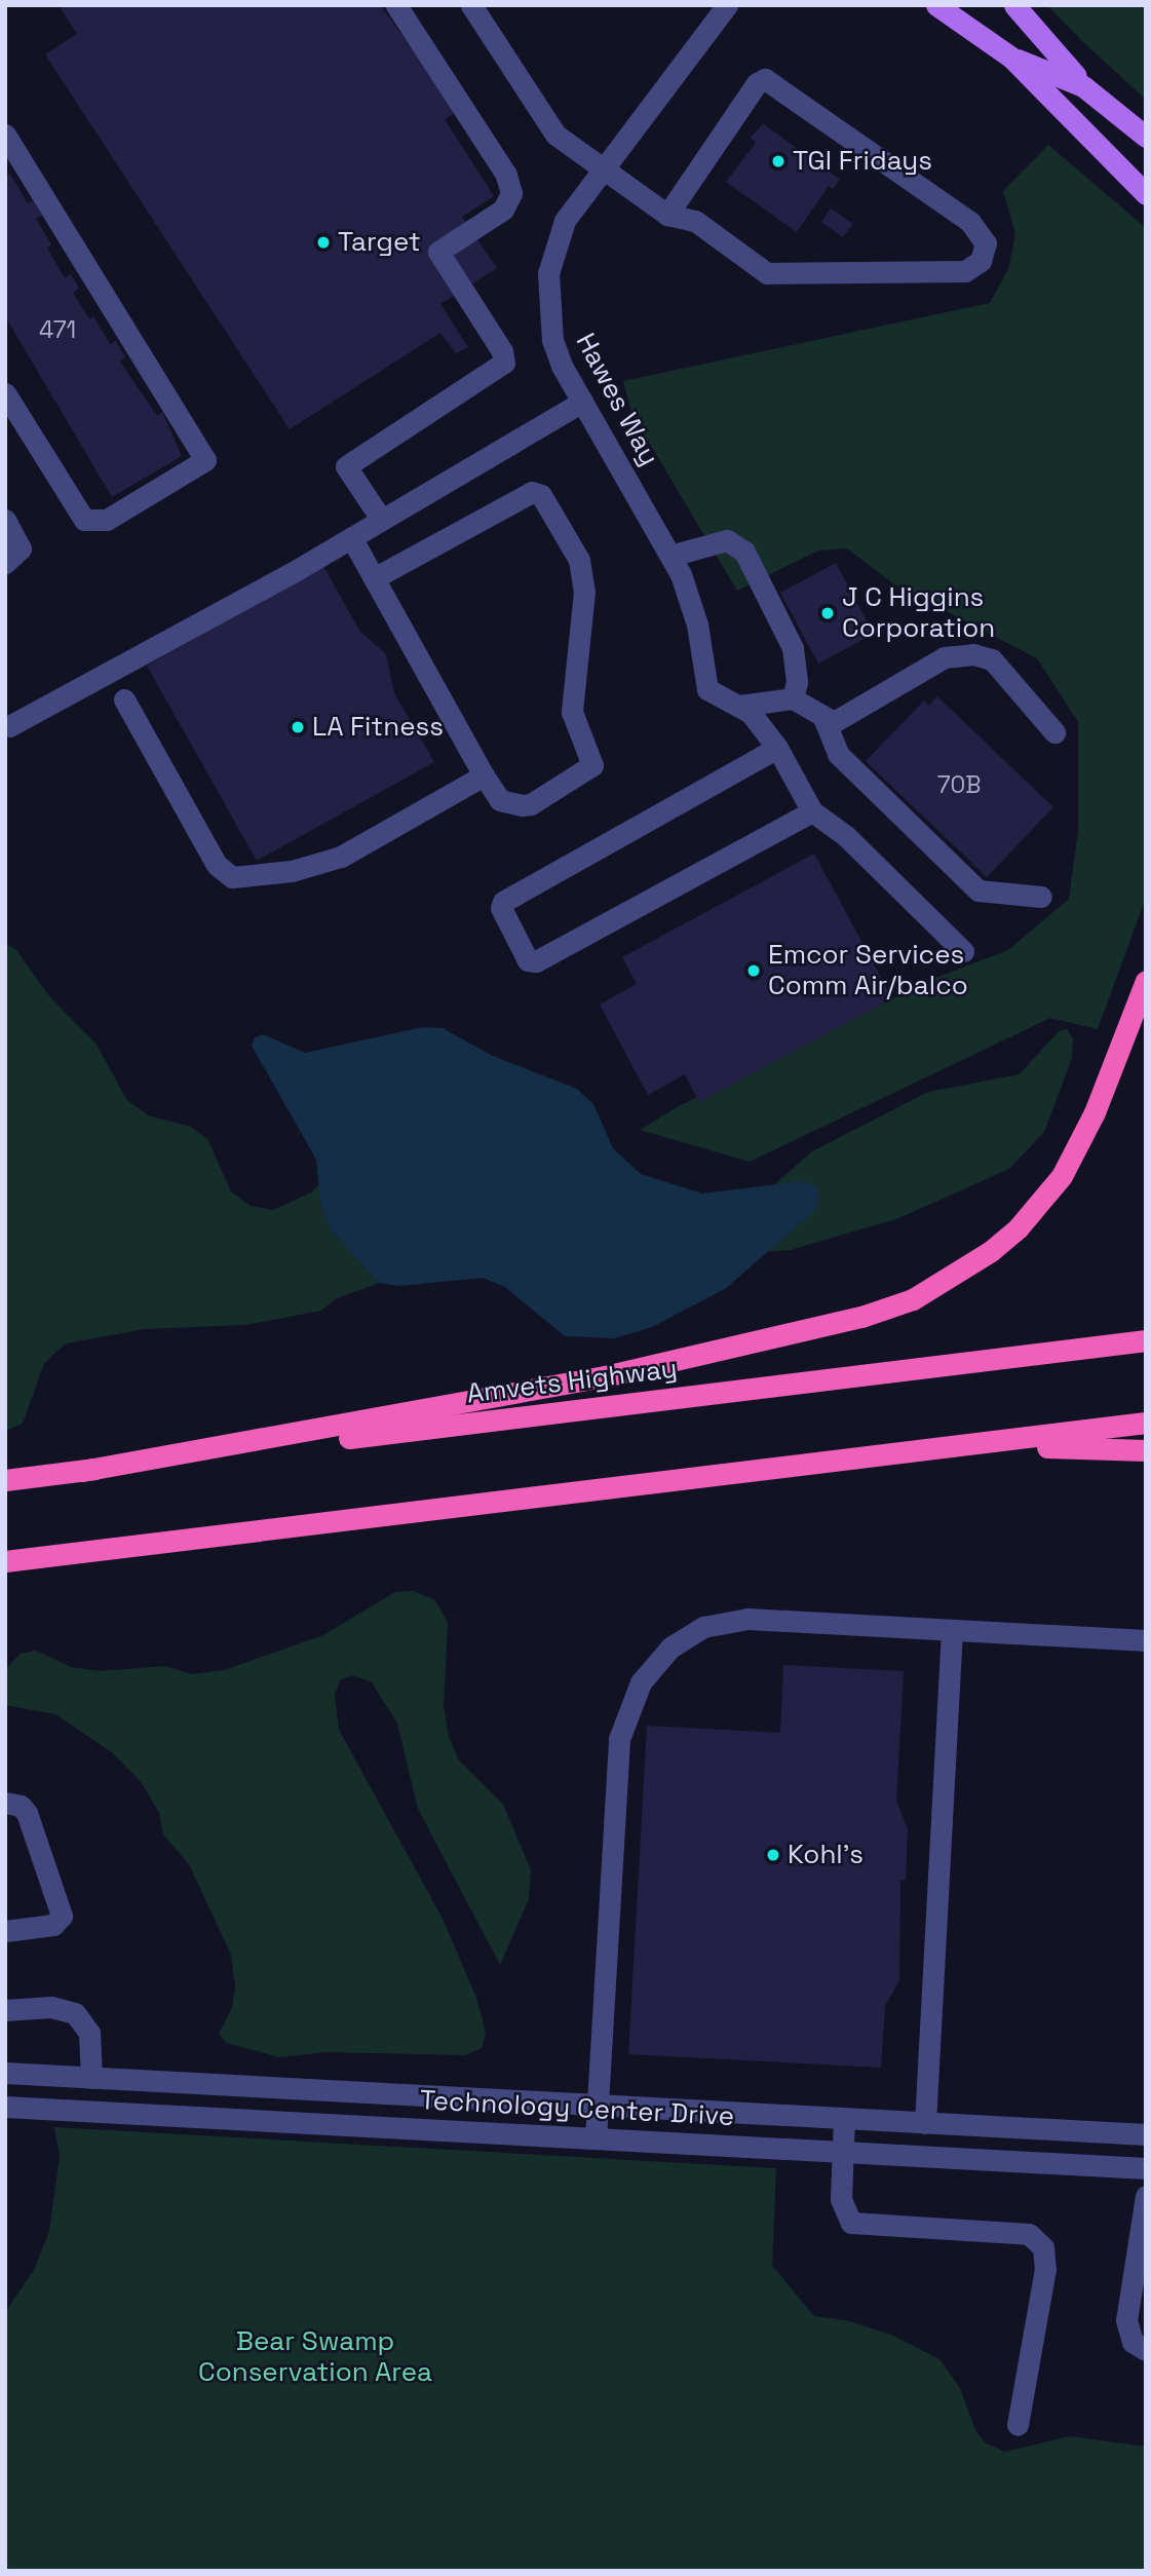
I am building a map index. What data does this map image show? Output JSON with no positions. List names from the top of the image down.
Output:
{
  "streets": {
    "highway": ["Amvets Highway"],
    "street": ["Hawes Way", "Technology Center Drive"]
  },
  "parks": ["Bear Swamp Conservation Area"],
  "places": [
    "TGI Fridays",
    "Target",
    "J C Higgins Corporation",
    "LA Fitness",
    "Emcor Services Comm Air/balco",
    "Kohl's"
  ],
  "house_numbers": ["471", "70B"]
}
